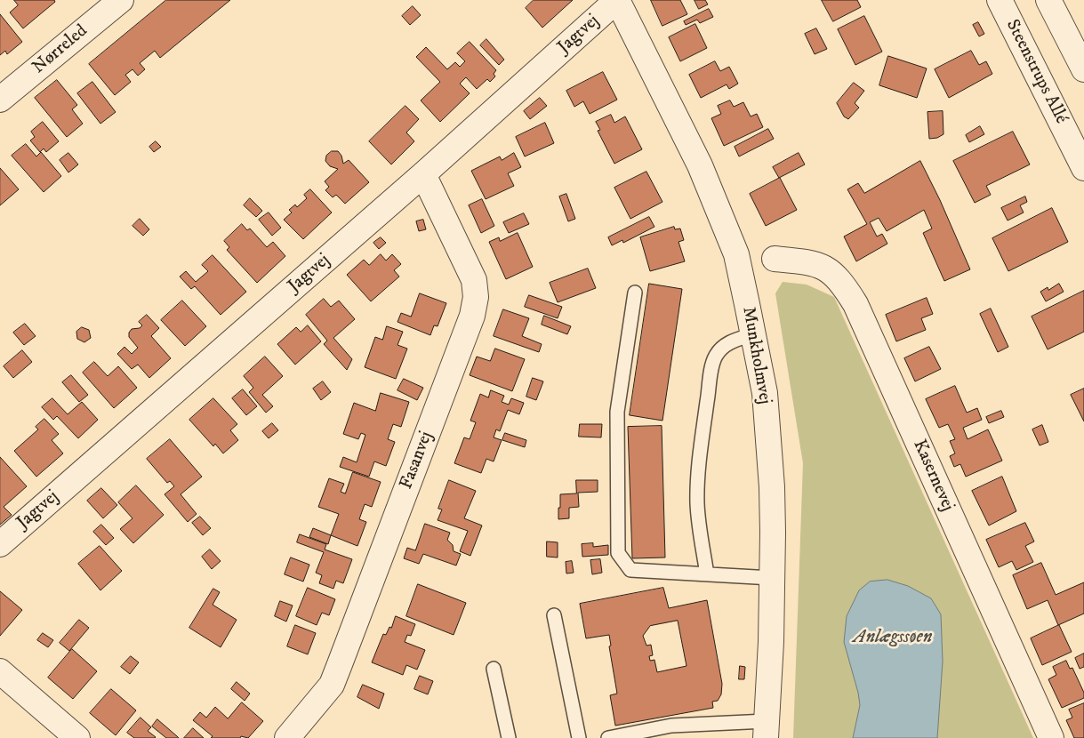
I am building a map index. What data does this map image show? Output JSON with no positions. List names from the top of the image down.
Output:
{
  "streets": {
    "street": [
      "Jagtvej",
      "Nørreled",
      "Steenstrups Allé",
      "Munkholmvej",
      "Fasanvej",
      "Kasernevej"
    ]
  },
  "crossings": [
    ["Jagtvej", "Munkholmvej"],
    ["Jagtvej", "Fasanvej"]
  ],
  "water": ["Anlægssøen"]
}
